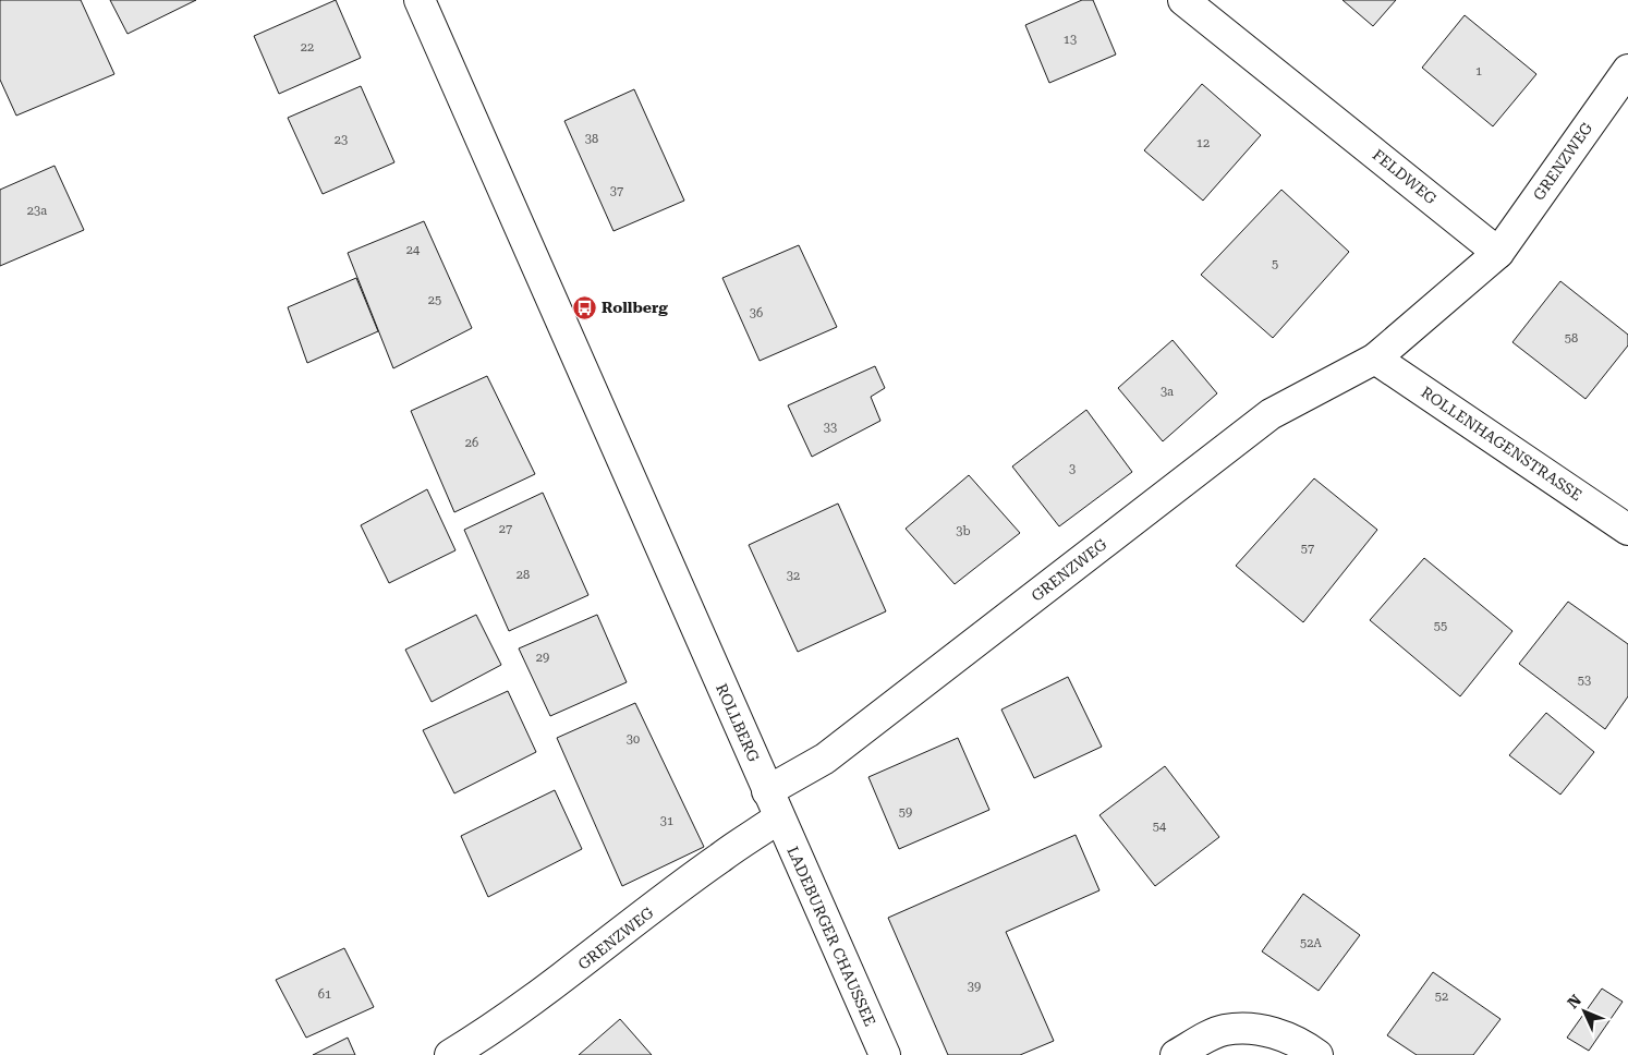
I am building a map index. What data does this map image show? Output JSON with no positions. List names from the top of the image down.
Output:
{
  "streets": {
    "street": [
      "GRENZWEG",
      "FELDWEG",
      "ROLLENHAGENSTRASSE",
      "ROLLBERG",
      "LADEBURGER CHAUSSEE"
    ]
  },
  "crossings": [
    ["GRENZWEG", "FELDWEG"],
    ["GRENZWEG", "ROLLENHAGENSTRASSE"],
    ["GRENZWEG", "ROLLBERG"],
    ["GRENZWEG", "LADEBURGER CHAUSSEE"],
    ["ROLLBERG", "LADEBURGER CHAUSSEE"]
  ],
  "places": {
    "bus stop": ["Rollberg"]
  },
  "house_numbers": [
    "13",
    "22",
    "1",
    "38",
    "23",
    "12",
    "37",
    "23a",
    "24",
    "5",
    "25",
    "36",
    "58",
    "3a",
    "33",
    "26",
    "3",
    "27",
    "3b",
    "57",
    "28",
    "32",
    "55",
    "29",
    "53",
    "30",
    "59",
    "31",
    "54",
    "52A",
    "39",
    "61",
    "52"
  ],
  "north": "top left"
}
